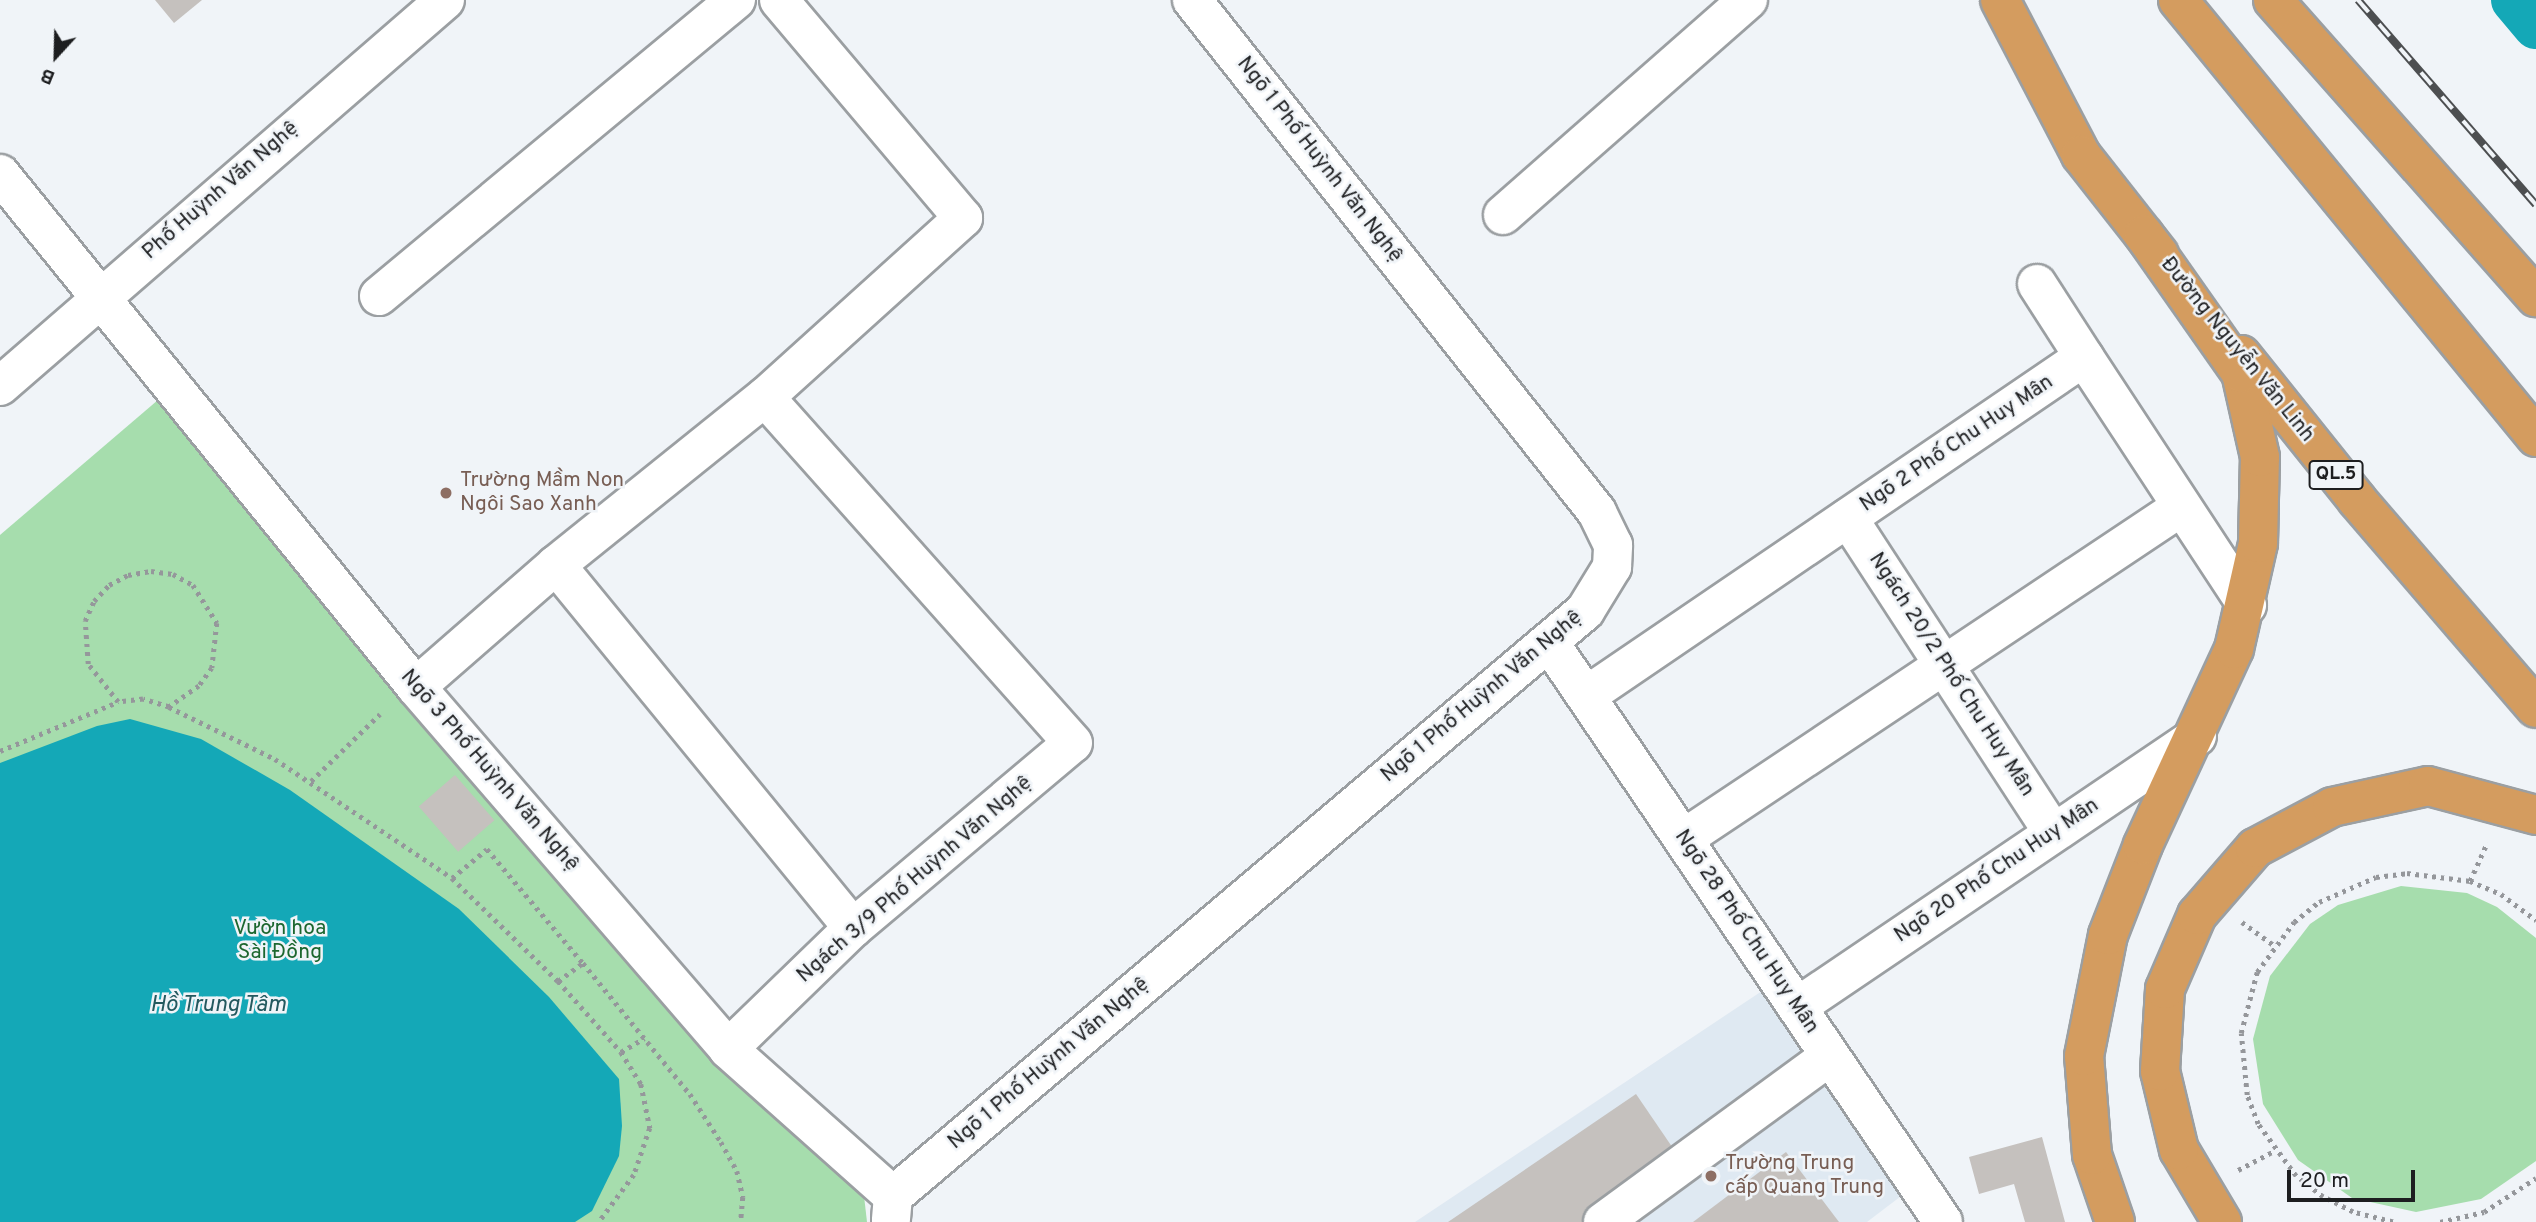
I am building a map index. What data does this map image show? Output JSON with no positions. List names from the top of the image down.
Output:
{
  "streets": {
    "highway": ["Đường Nguyễn Văn Linh", "QL.5"],
    "street": [
      "Ngõ 1 Phố Huỳnh Văn Nghệ",
      "Phố Huỳnh Văn Nghệ",
      "Ngõ 2 Phố Chu Huy Mân",
      "Ngách 20/2 Phố Chu Huy Mân",
      "Ngõ 3 Phố Huỳnh Văn Nghệ",
      "Ngõ 20 Phố Chu Huy Mân",
      "Ngách 3/9 Phố Huỳnh Văn Nghệ",
      "Ngõ 28 Phố Chu Huy Mân"
    ]
  },
  "crossings": [
    ["Ngõ 1 Phố Huỳnh Văn Nghệ", "Ngõ 3 Phố Huỳnh Văn Nghệ"],
    ["Ngõ 1 Phố Huỳnh Văn Nghệ", "Ngõ 28 Phố Chu Huy Mân"],
    ["Phố Huỳnh Văn Nghệ", "Ngõ 3 Phố Huỳnh Văn Nghệ"],
    ["Ngõ 2 Phố Chu Huy Mân", "Ngách 20/2 Phố Chu Huy Mân"],
    ["Ngõ 2 Phố Chu Huy Mân", "Ngõ 28 Phố Chu Huy Mân"],
    ["Ngách 20/2 Phố Chu Huy Mân", "Ngõ 20 Phố Chu Huy Mân"],
    ["Ngõ 3 Phố Huỳnh Văn Nghệ", "Ngách 3/9 Phố Huỳnh Văn Nghệ"],
    ["Ngõ 20 Phố Chu Huy Mân", "Ngõ 28 Phố Chu Huy Mân"]
  ],
  "water": ["Hồ Trung Tâm"],
  "parks": ["Vườn hoa Sài Đồng"],
  "places": ["Trường Mầm Non Ngôi Sao Xanh", "Trường Trung cấp Quang Trung"],
  "scale_bar": "20 m",
  "north": "bottom"
}
